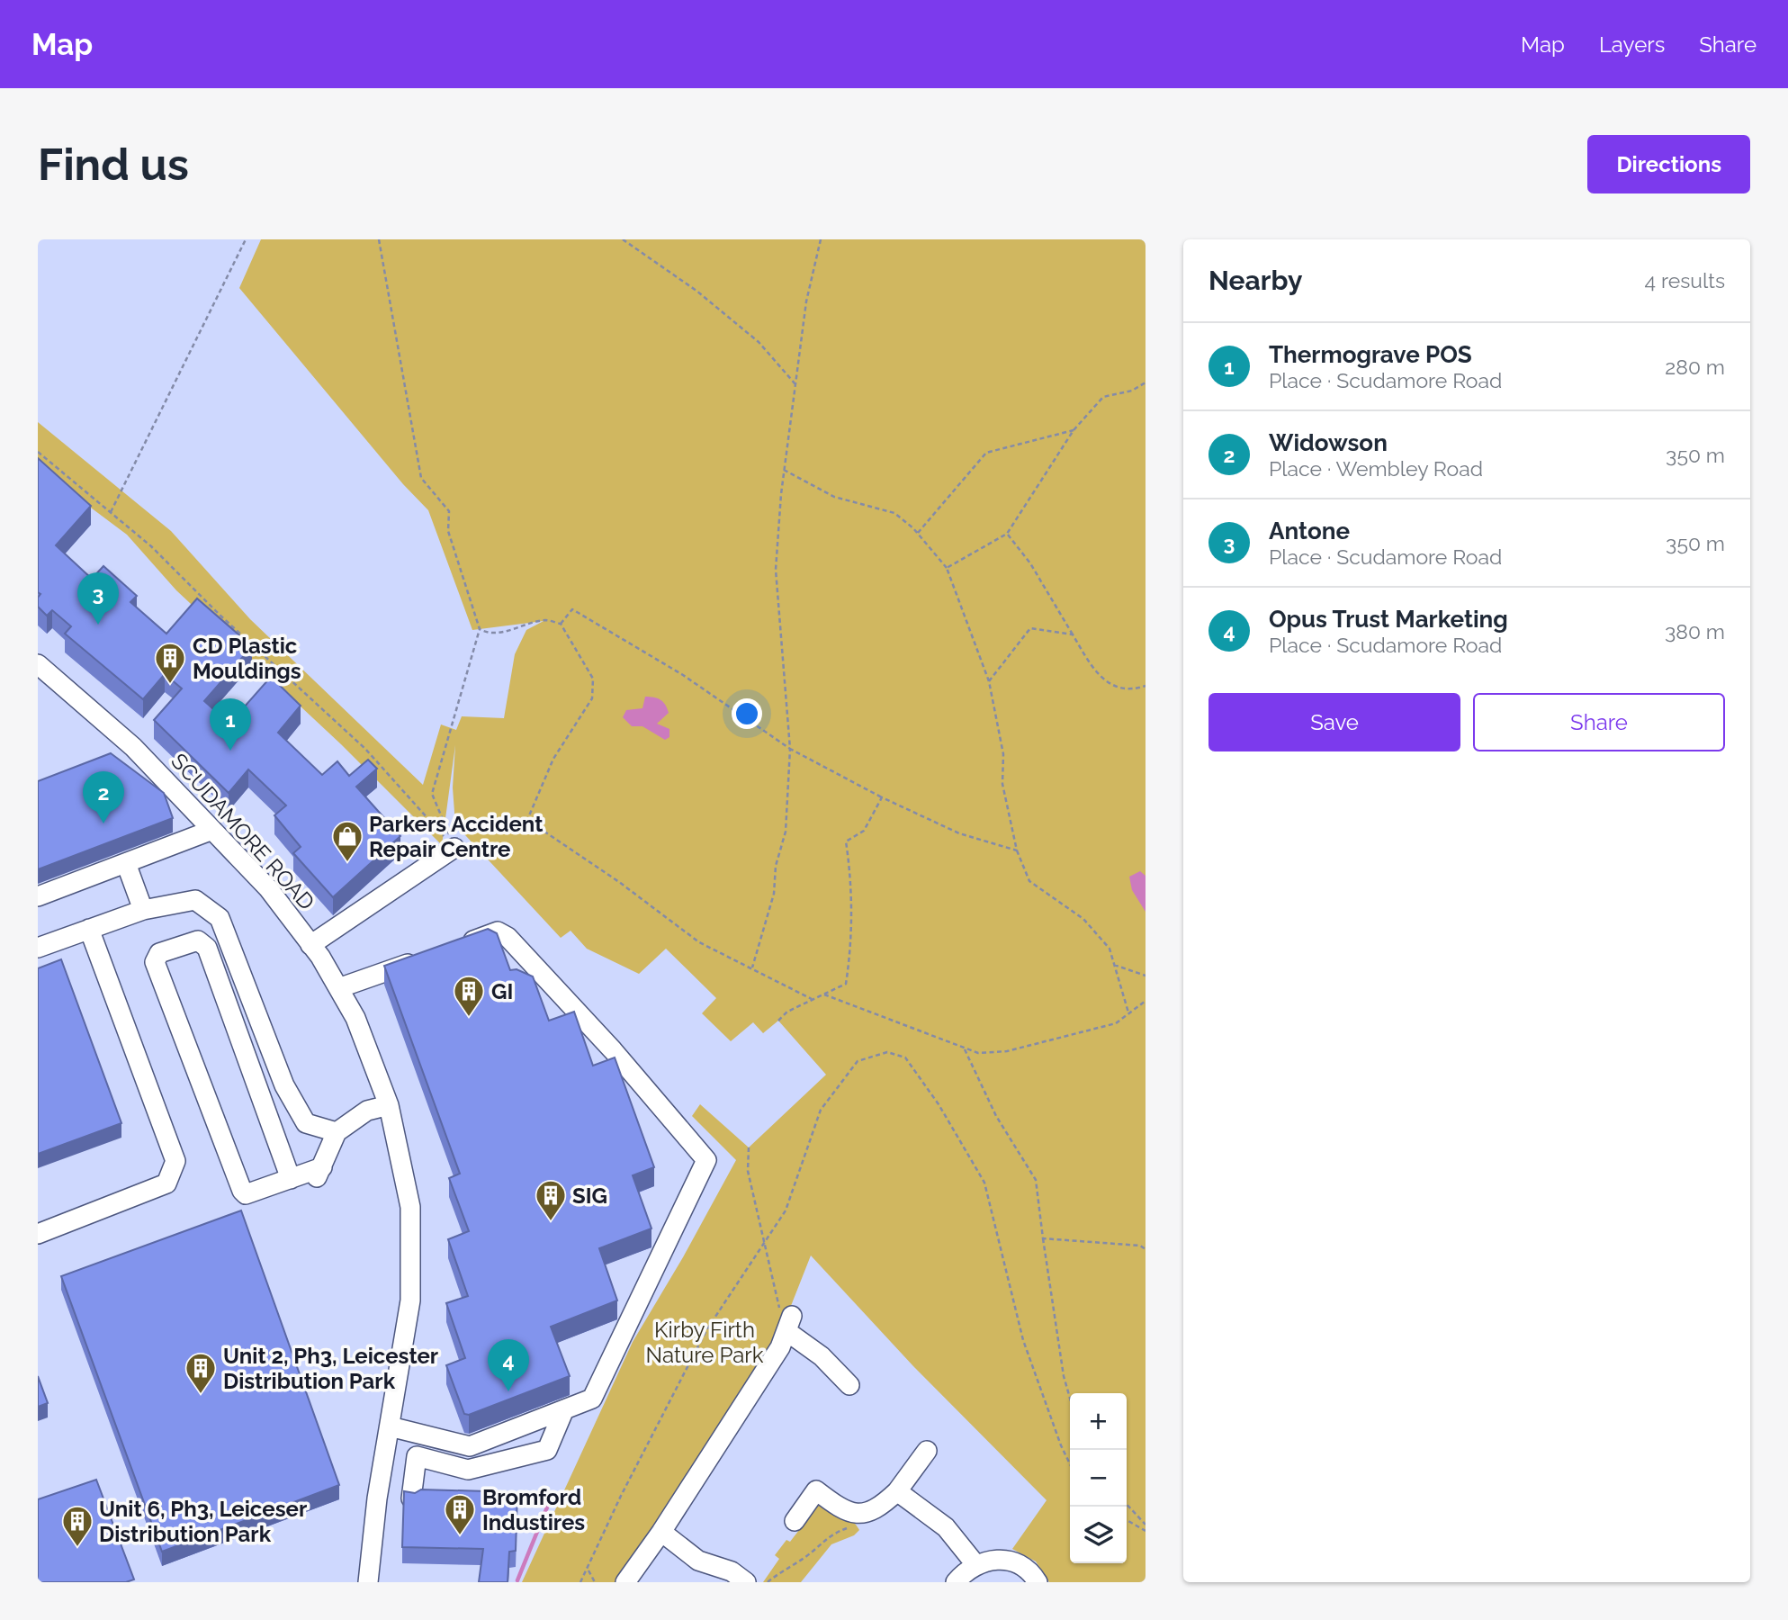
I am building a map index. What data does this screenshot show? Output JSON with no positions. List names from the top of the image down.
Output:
{
  "streets": {
    "street": ["SCUDAMORE ROAD"]
  },
  "parks": ["Kirby Firth Nature Park"],
  "places": {
    "building": [
      "CD Plastic Mouldings",
      "GI",
      "SIG",
      "Unit 2, Ph3, Leicester Distribution Park",
      "Bromford Industires",
      "Unit 6, Ph3, Leiceser Distribution Park"
    ],
    "shop": ["Parkers Accident Repair Centre"]
  },
  "page": {
    "header": "Map",
    "nav": ["Map", "Layers", "Share"],
    "buttons": [
      "Directions",
      ["Save", "Share"]
    ],
    "title": "Find us",
    "heading": ["Nearby", "4 results"],
    "list": [
      {
        "mark": "1",
        "name": "Thermograve POS",
        "note": "Place · Scudamore Road",
        "value": "280 m"
      },
      {
        "mark": "2",
        "name": "Widowson",
        "note": "Place · Wembley Road",
        "value": "350 m"
      },
      {
        "mark": "3",
        "name": "Antone",
        "note": "Place · Scudamore Road",
        "value": "350 m"
      },
      {
        "mark": "4",
        "name": "Opus Trust Marketing",
        "note": "Place · Scudamore Road",
        "value": "380 m"
      }
    ],
    "pins": [
      "3",
      "1",
      "2",
      "4"
    ],
    "map_buttons": ["+", "−"]
  }
}
